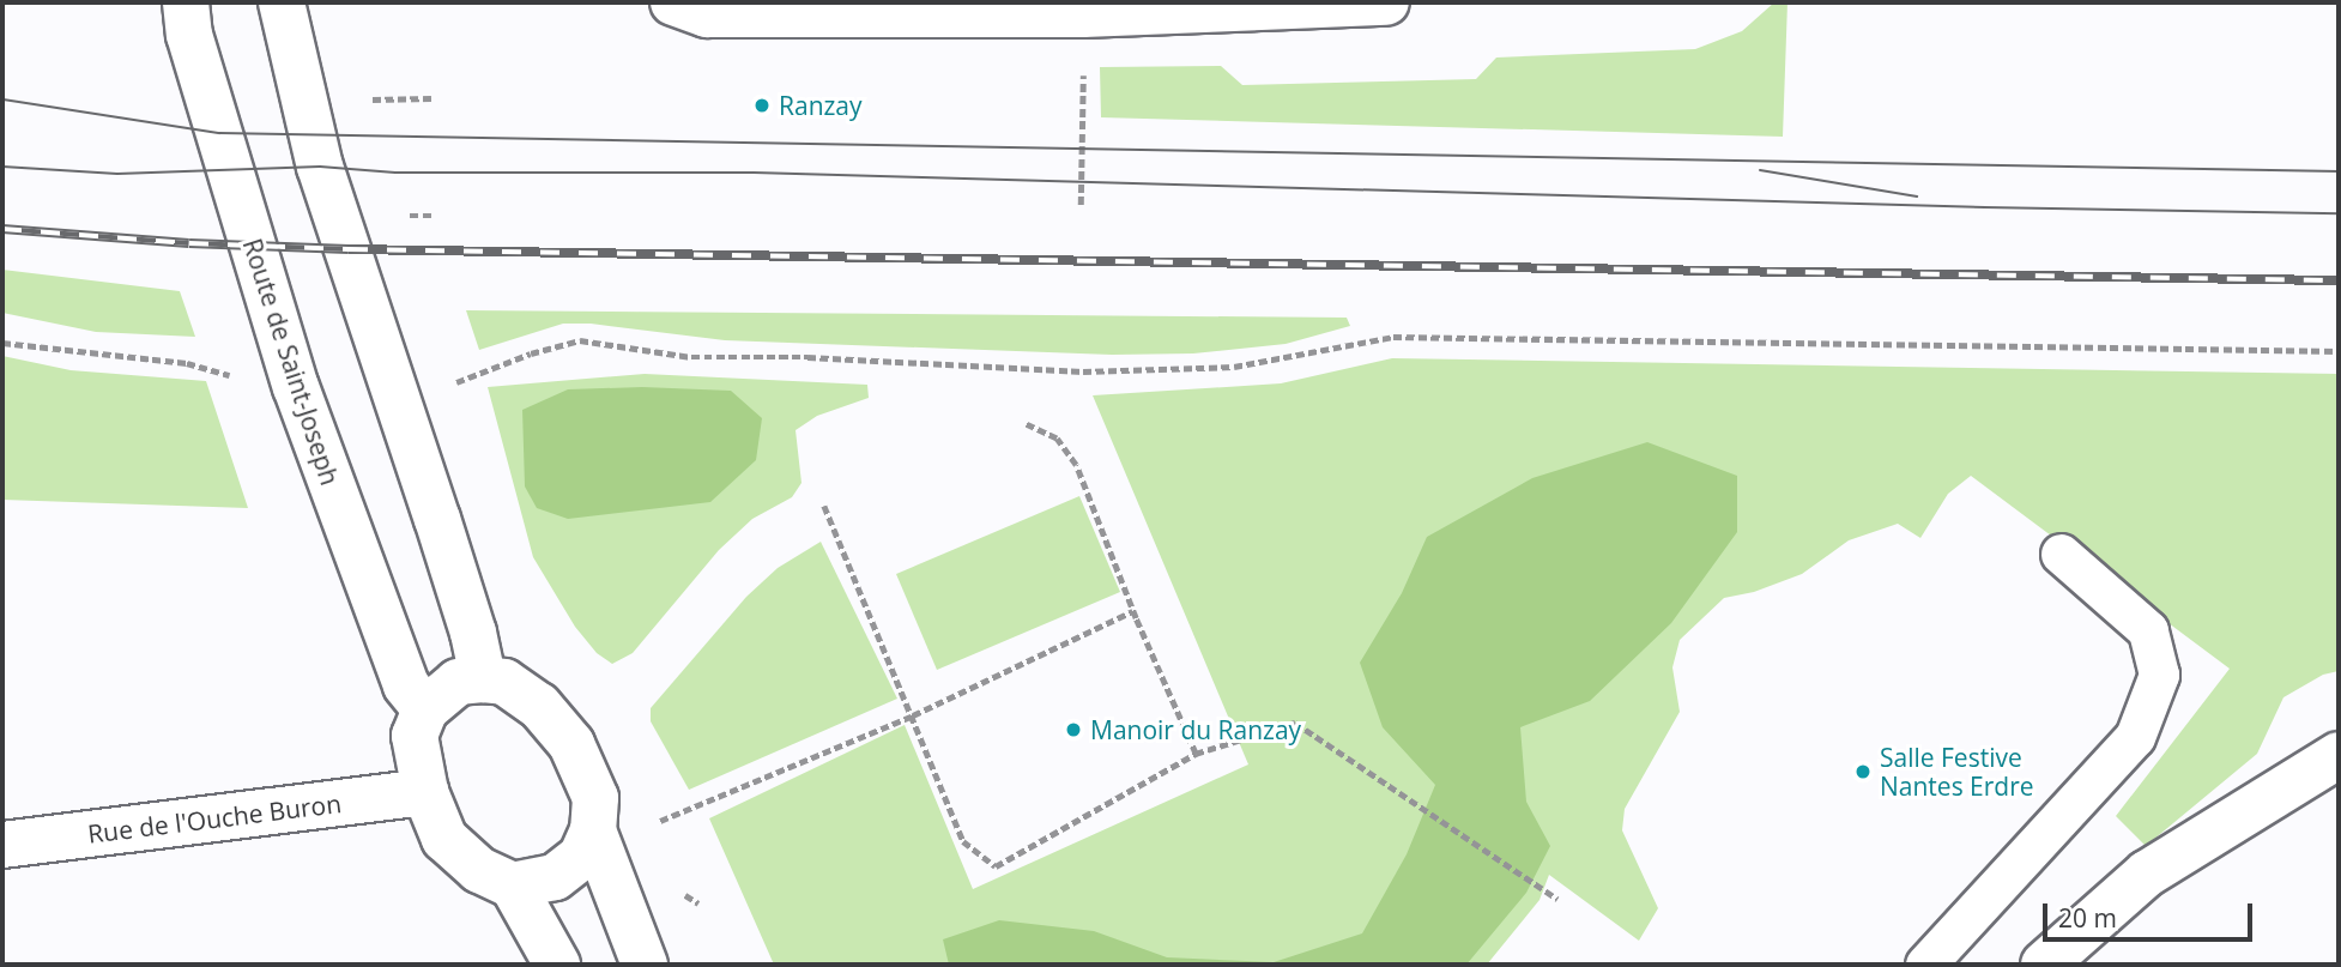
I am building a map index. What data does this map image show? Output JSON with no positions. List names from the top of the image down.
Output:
{
  "streets": {
    "street": ["Route de Saint-Joseph", "Rue de l'Ouche Buron"]
  },
  "crossings": [
    ["Route de Saint-Joseph", "Rue de l'Ouche Buron"]
  ],
  "places": ["Ranzay", "Manoir du Ranzay", "Salle Festive Nantes Erdre"],
  "scale_bar": "20 m"
}
